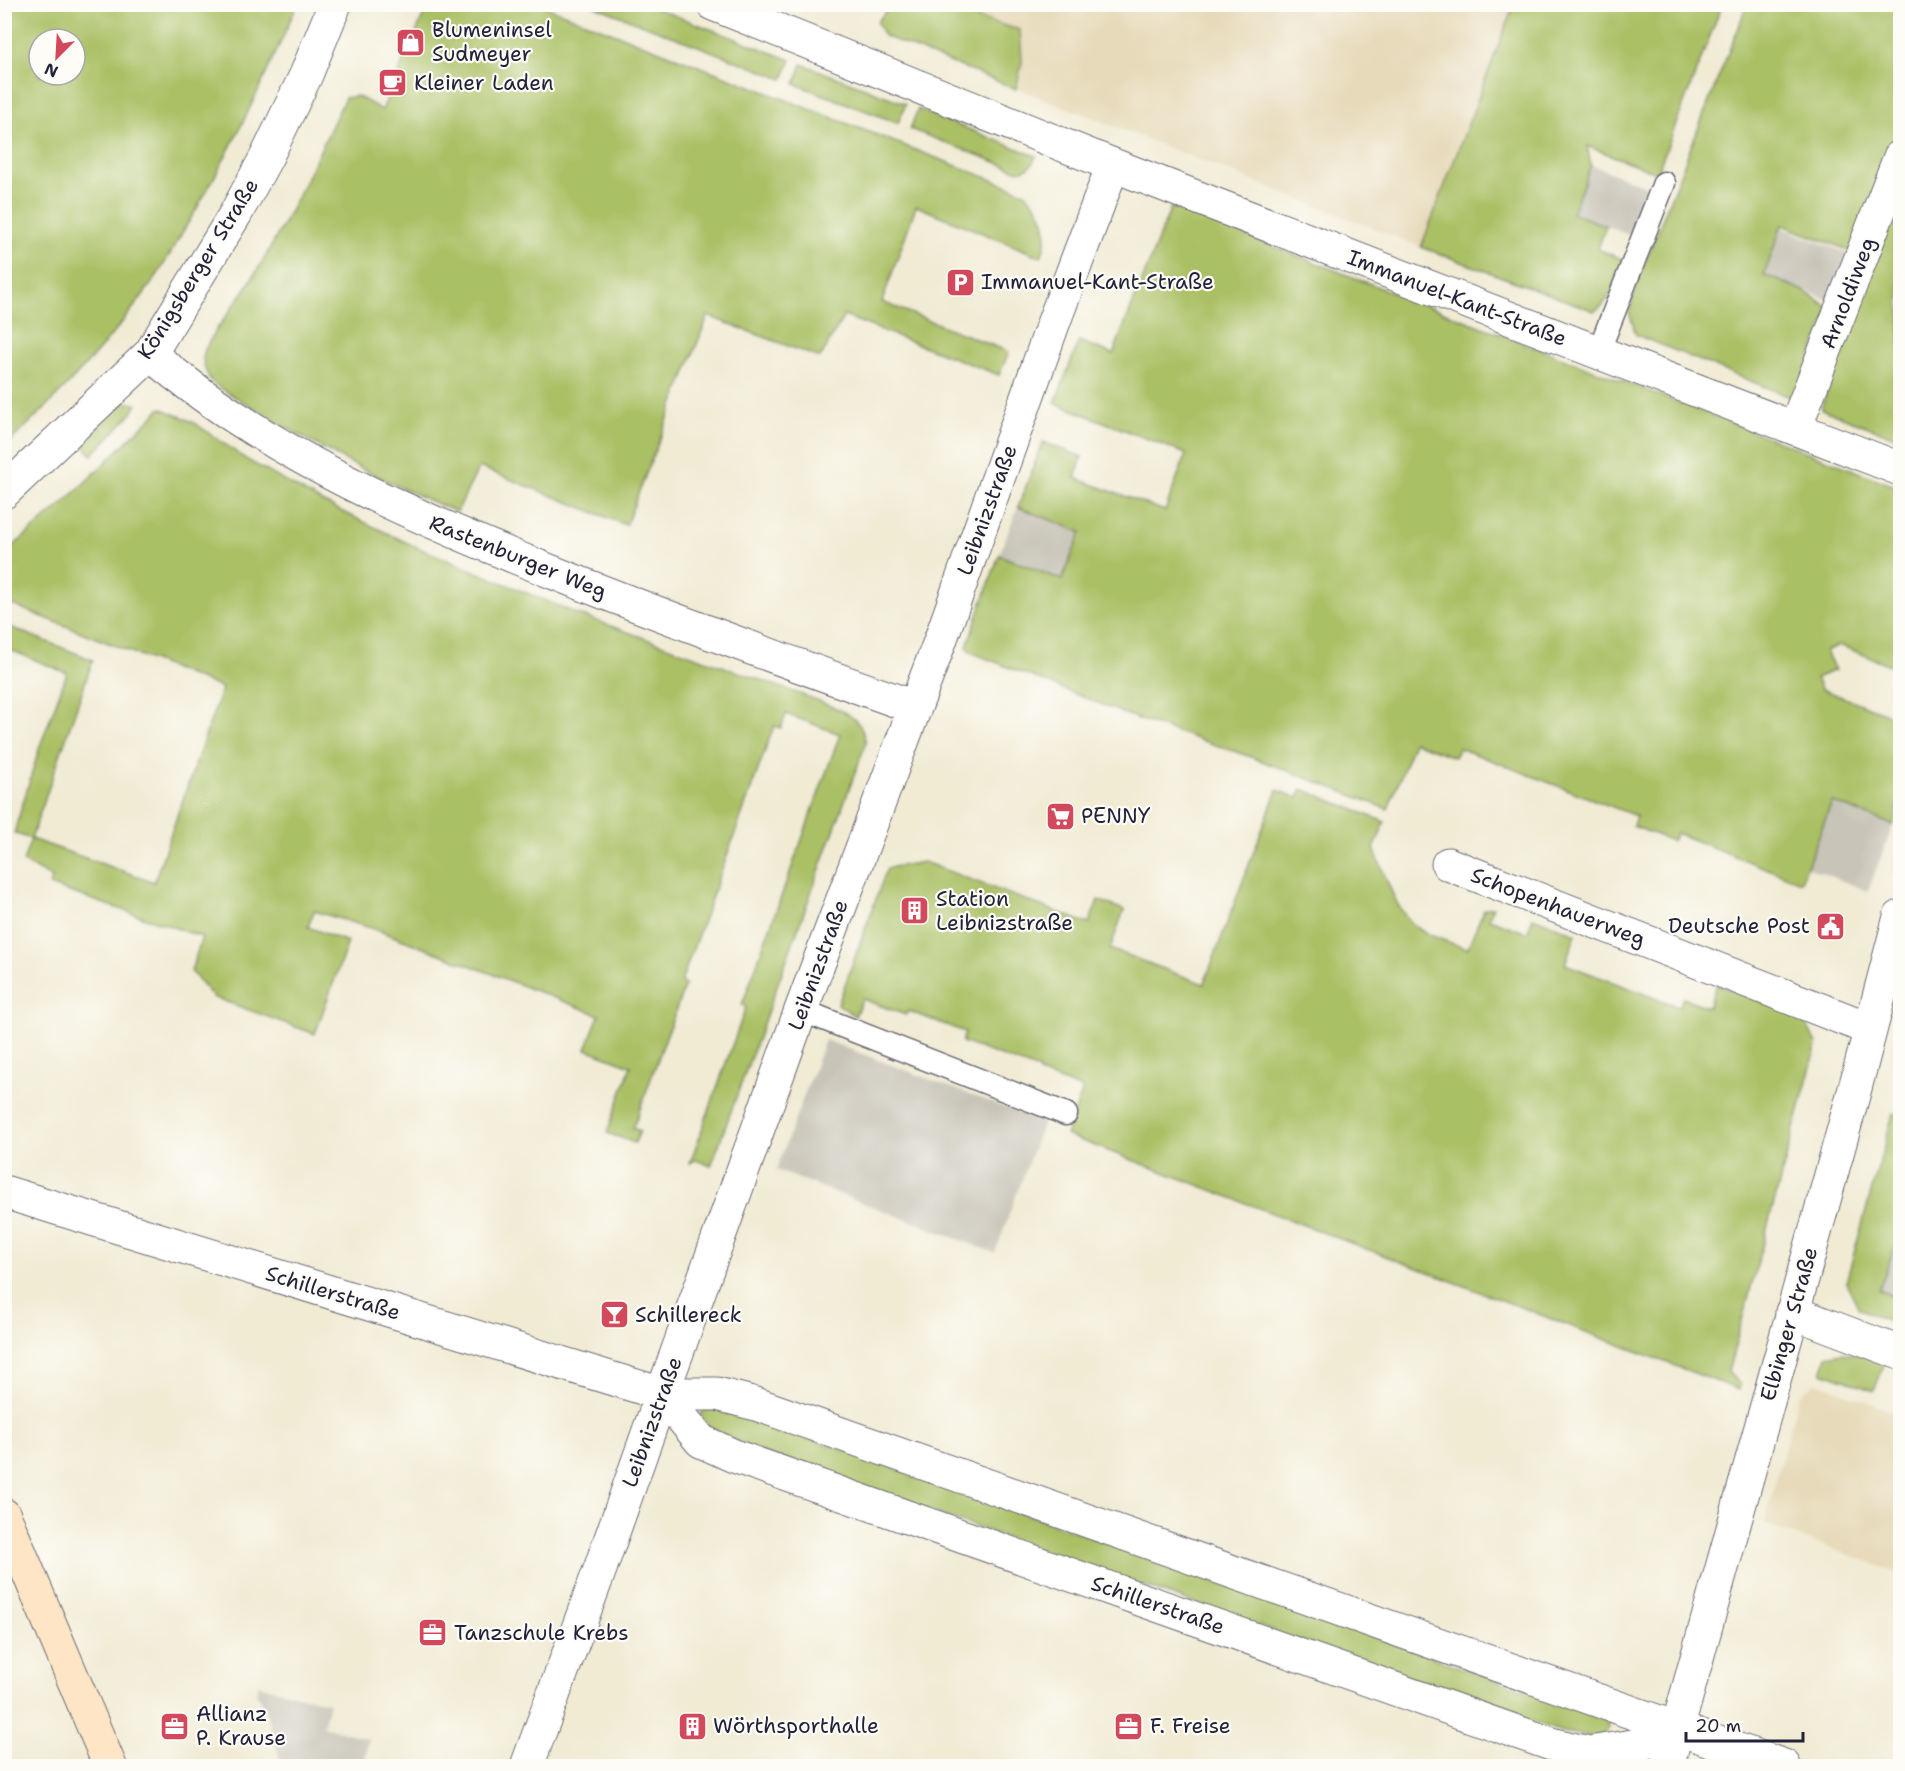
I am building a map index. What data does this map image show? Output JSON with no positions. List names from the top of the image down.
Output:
{
  "streets": {
    "street": [
      "Königsberger Straße",
      "Arnoldiweg",
      "Immanuel-Kant-Straße",
      "Leibnizstraße",
      "Rastenburger Weg",
      "Schopenhauerweg",
      "Schillerstraße",
      "Elbinger Straße"
    ]
  },
  "crossings": [
    ["Königsberger Straße", "Rastenburger Weg"],
    ["Arnoldiweg", "Immanuel-Kant-Straße"],
    ["Immanuel-Kant-Straße", "Leibnizstraße"],
    ["Leibnizstraße", "Rastenburger Weg"],
    ["Leibnizstraße", "Schillerstraße"],
    ["Schopenhauerweg", "Elbinger Straße"],
    ["Schillerstraße", "Elbinger Straße"]
  ],
  "places": {
    "shop": ["Blumeninsel Sudmeyer"],
    "cafe": ["Kleiner Laden"],
    "parking": ["Immanuel-Kant-Straße"],
    "supermarket": ["PENNY"],
    "building": ["Station Leibnizstraße", "Wörthsporthalle"],
    "public building": ["Deutsche Post"],
    "bar": ["Schillereck"],
    "office": ["Tanzschule Krebs", "Allianz P. Krause", "F. Freise"]
  },
  "scale_bar": "20 m",
  "north": "bottom left"
}
